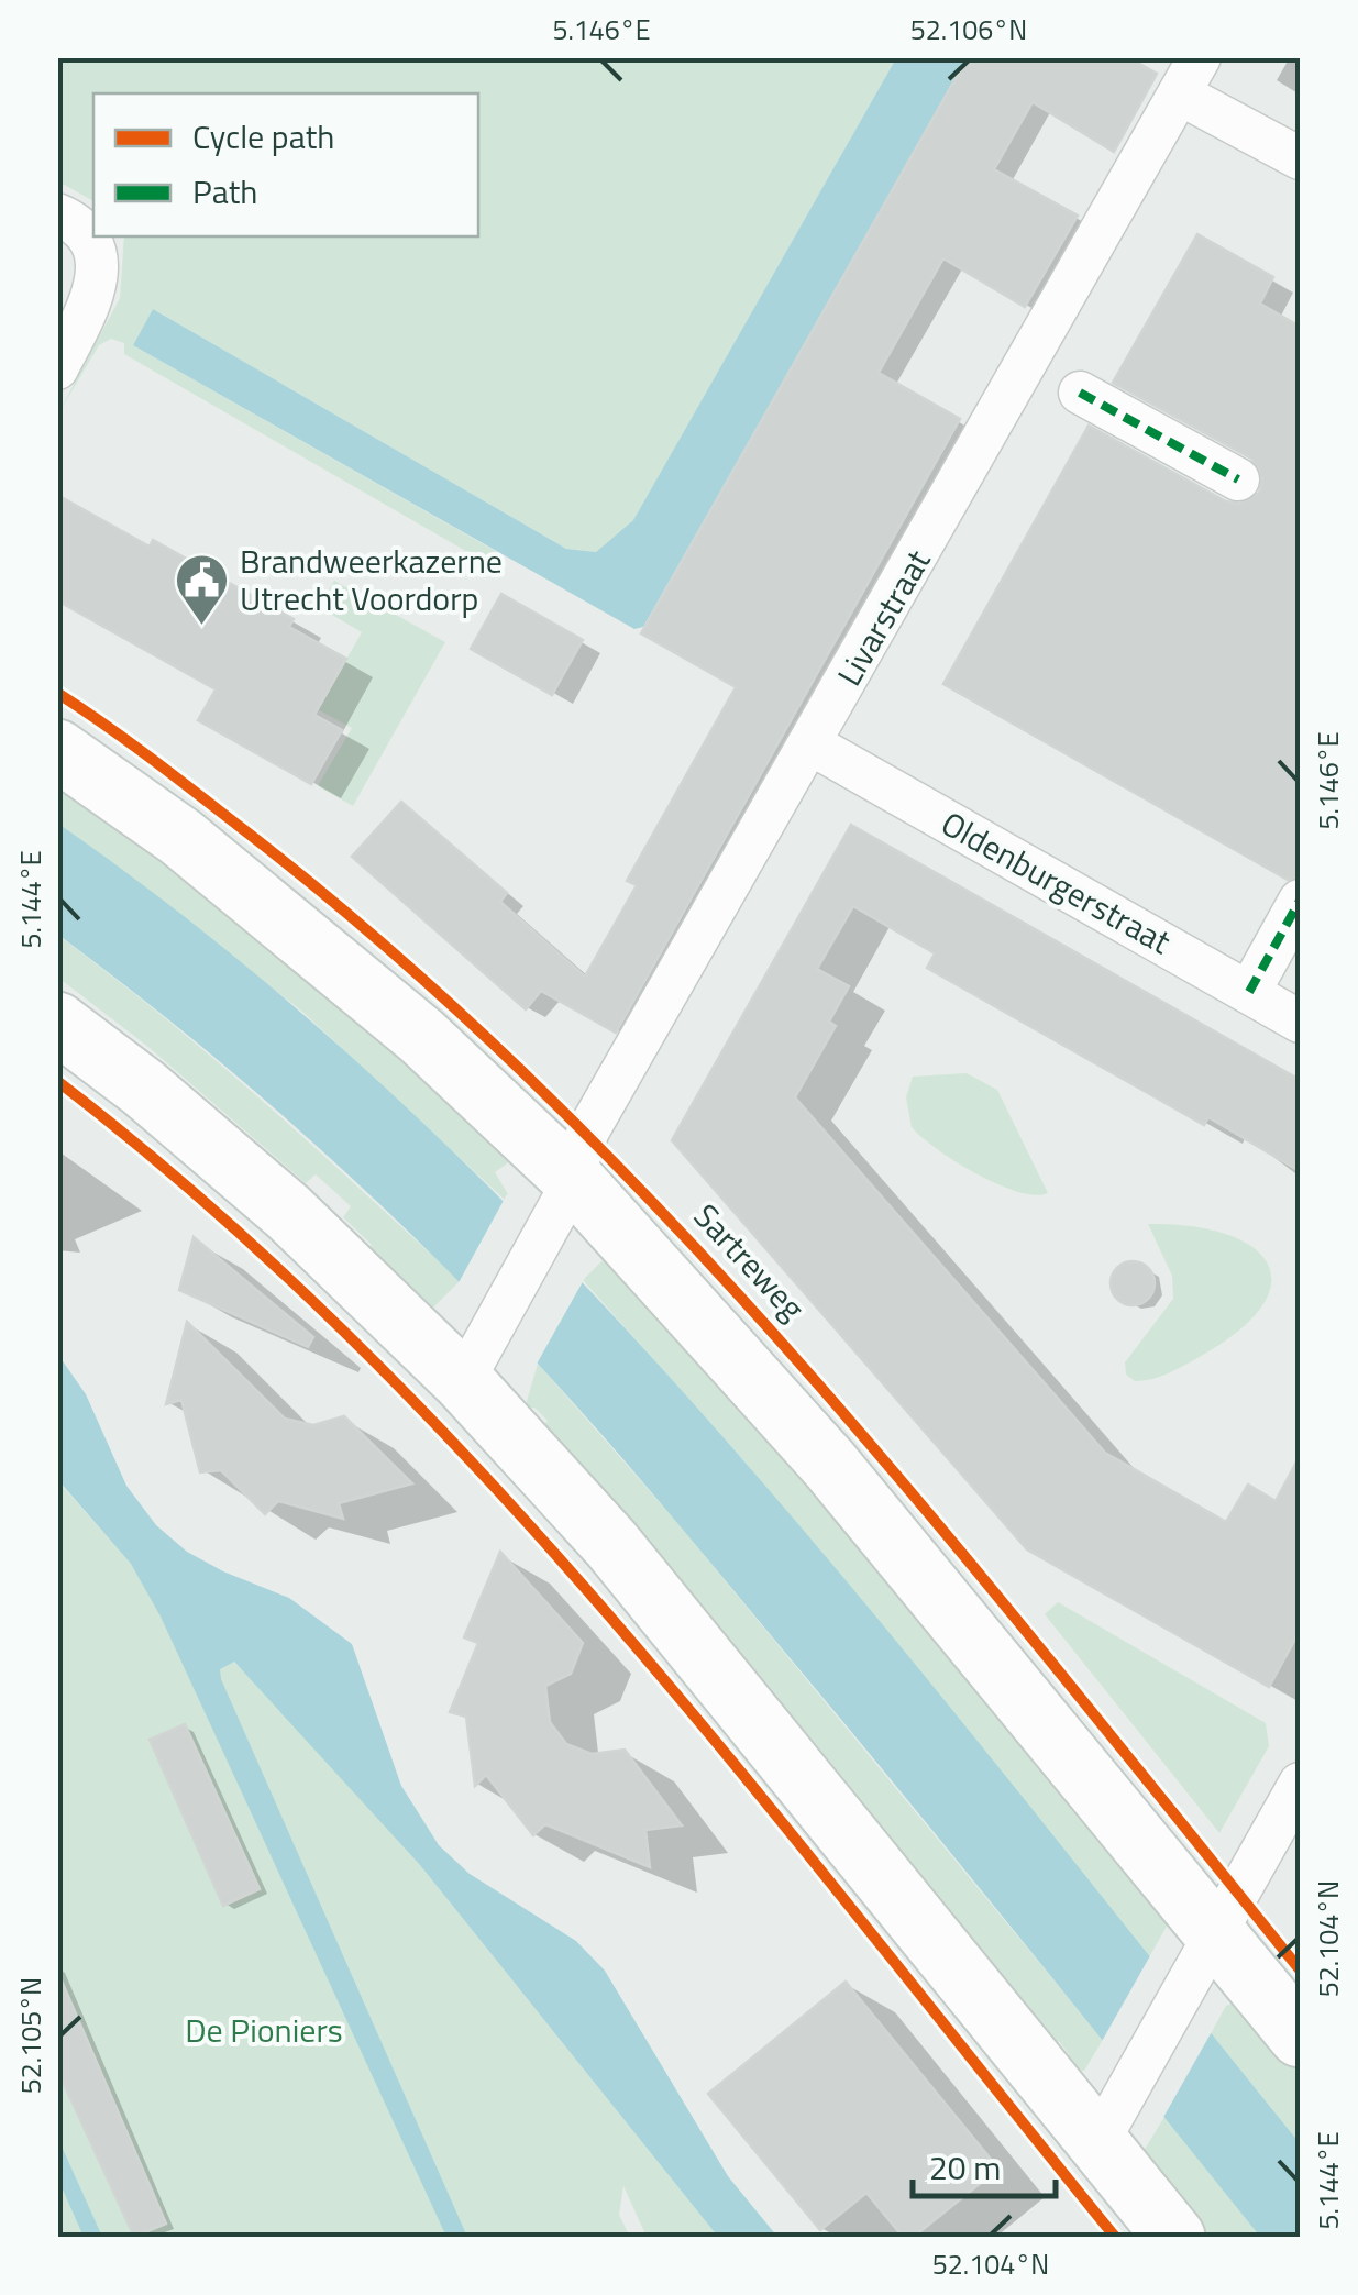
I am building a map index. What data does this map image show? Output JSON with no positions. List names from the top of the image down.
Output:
{
  "streets": {
    "street": ["Livarstraat", "Oldenburgerstraat"],
    "cycle path": ["Sartreweg"]
  },
  "crossings": [
    ["Livarstraat", "Oldenburgerstraat"]
  ],
  "parks": ["De Pioniers"],
  "places": {
    "public building": ["Brandweerkazerne Utrecht Voordorp"]
  },
  "legend": ["Cycle path", "Path"],
  "scale_bar": "20 m",
  "coordinates": [
    "5.146°E",
    "52.106°N",
    "5.144°E",
    "52.104°N",
    "52.105°N"
  ]
}
